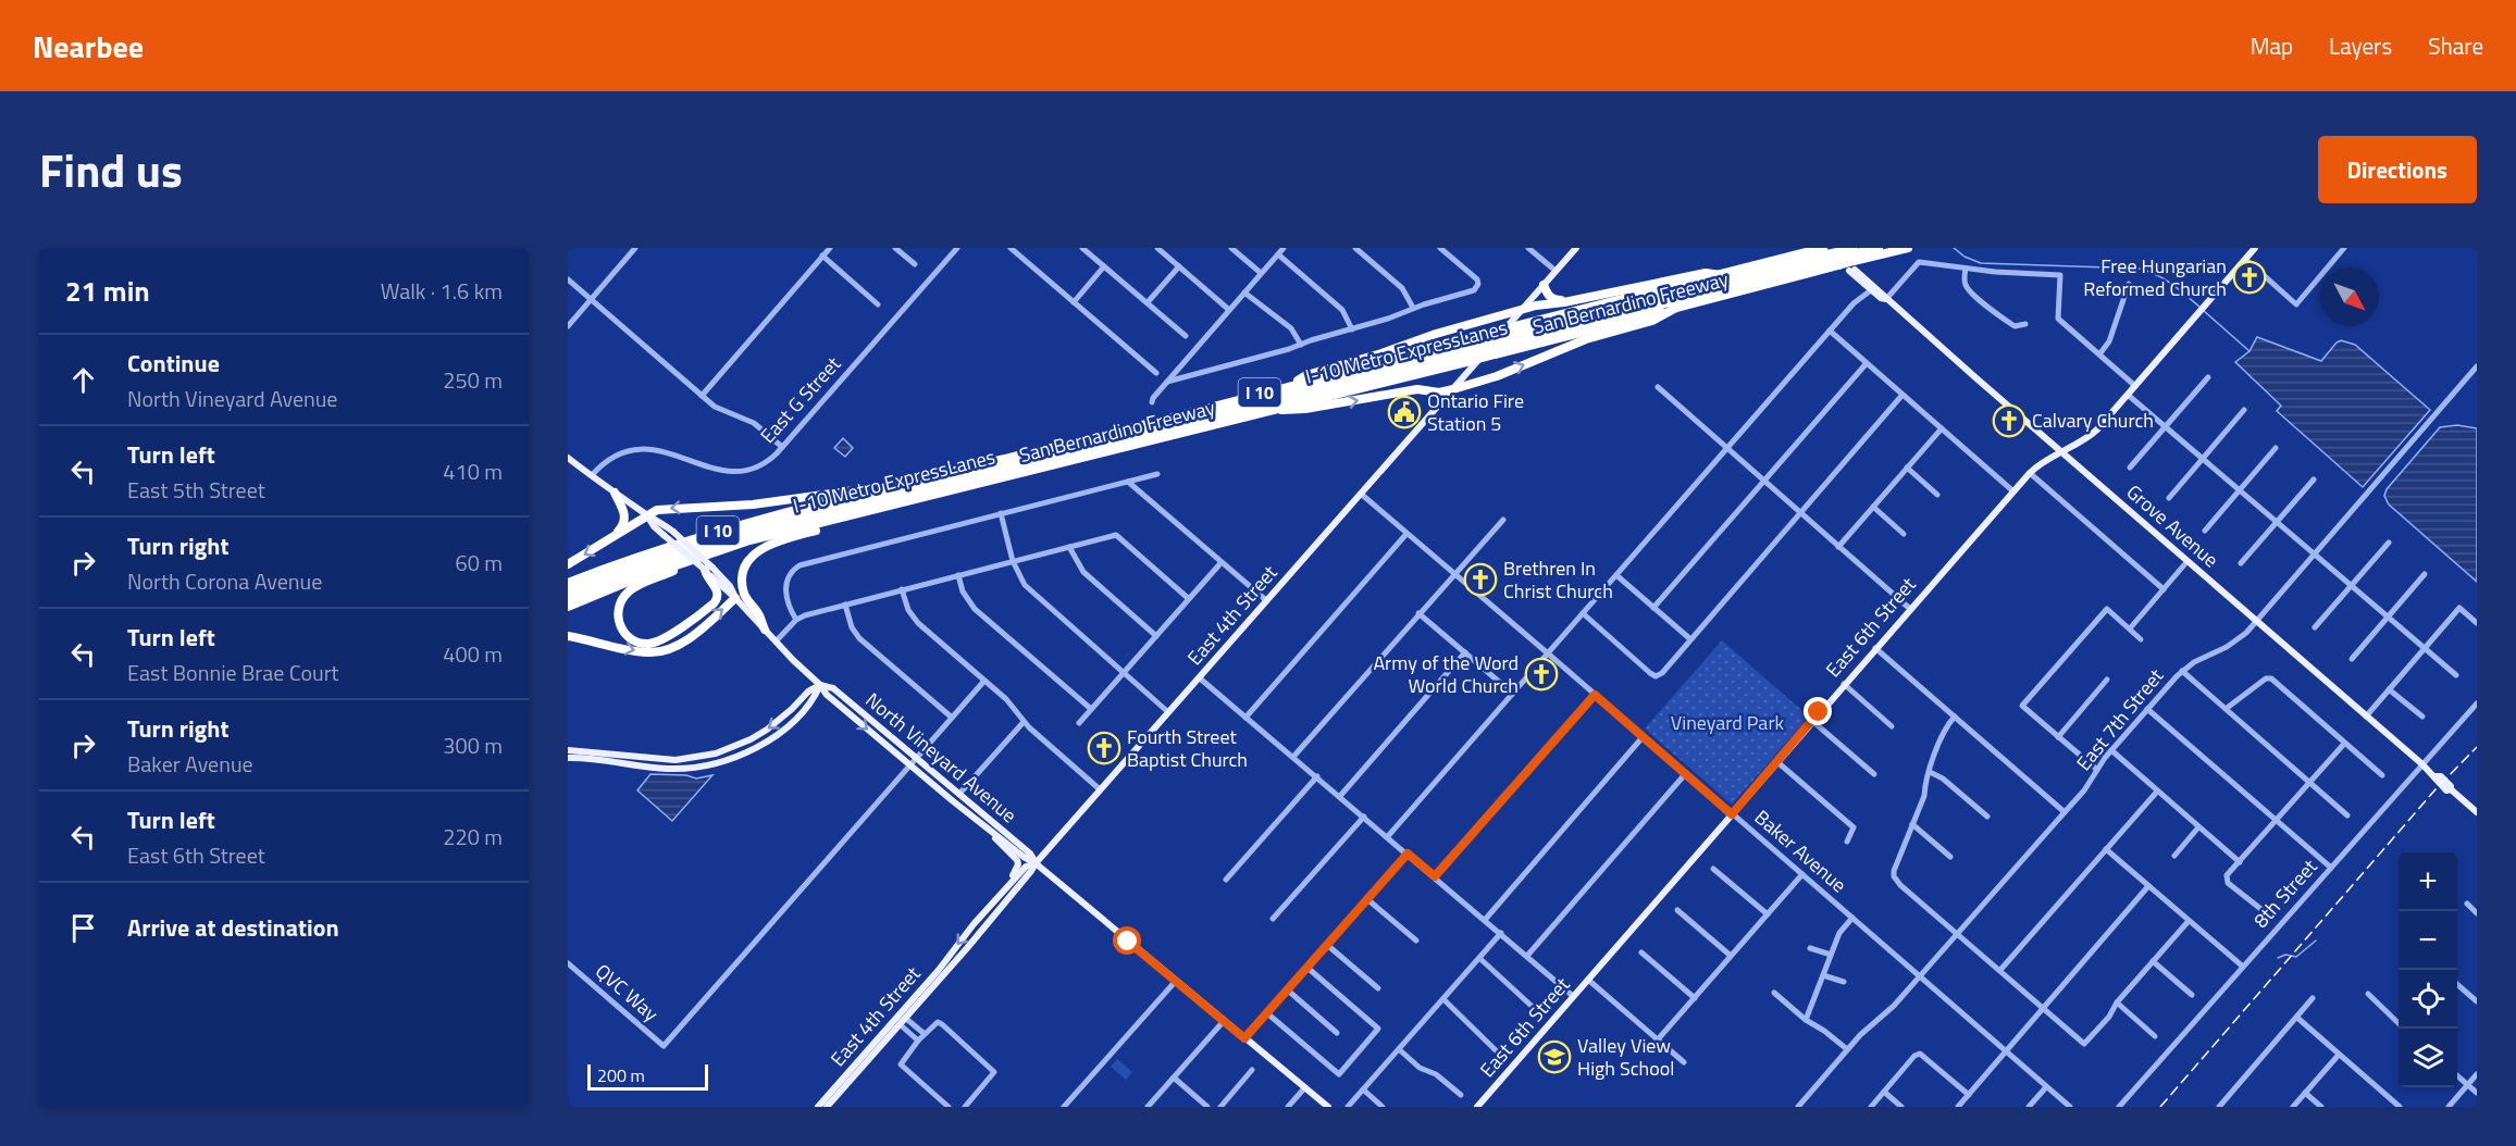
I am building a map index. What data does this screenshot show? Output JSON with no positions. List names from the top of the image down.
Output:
{
  "streets": {
    "highway": ["San Bernardino Freeway", "I-10 Metro ExpressLanes", "I 10"],
    "main road": [
      "Grove Avenue",
      "East 4th Street",
      "East 6th Street",
      "North Vineyard Avenue"
    ],
    "street": [
      "East G Street",
      "East 7th Street",
      "Baker Avenue",
      "8th Street",
      "QVC Way"
    ]
  },
  "crossings": [
    ["San Bernardino Freeway", "I-10 Metro ExpressLanes"],
    ["San Bernardino Freeway", "Grove Avenue"],
    ["I-10 Metro ExpressLanes", "Grove Avenue"],
    ["East G Street", "North Vineyard Avenue"],
    ["Grove Avenue", "East 6th Street"],
    ["Grove Avenue", "East 7th Street"],
    ["Grove Avenue", "8th Street"],
    ["East 4th Street", "North Vineyard Avenue"],
    ["East 4th Street", "Baker Avenue"],
    ["East 6th Street", "Baker Avenue"],
    ["East 7th Street", "Baker Avenue"],
    ["North Vineyard Avenue", "QVC Way"]
  ],
  "parks": ["Vineyard Park"],
  "places": {
    "church": [
      "Free Hungarian Reformed Church",
      "Calvary Church",
      "Brethren In Christ Church",
      "Army of the Word World Church",
      "Fourth Street Baptist Church"
    ],
    "public building": ["Ontario Fire Station 5"],
    "school or university": ["Valley View High School"]
  },
  "scale_bar": "200 m",
  "north": "bottom right",
  "page": {
    "header": "Nearbee",
    "nav": ["Map", "Layers", "Share"],
    "title": "Find us",
    "buttons": "Directions",
    "heading": ["21 min", "Walk · 1.6 km"],
    "list": [
      ["Continue", "North Vineyard Avenue", "250 m"],
      ["Turn left", "East 5th Street", "410 m"],
      ["Turn right", "North Corona Avenue", "60 m"],
      ["Turn left", "East Bonnie Brae Court", "400 m"],
      ["Turn right", "Baker Avenue", "300 m"],
      ["Turn left", "East 6th Street", "220 m"],
      "Arrive at destination"
    ],
    "map_buttons": ["+", "−"],
    "scale": "200 m"
  }
}
